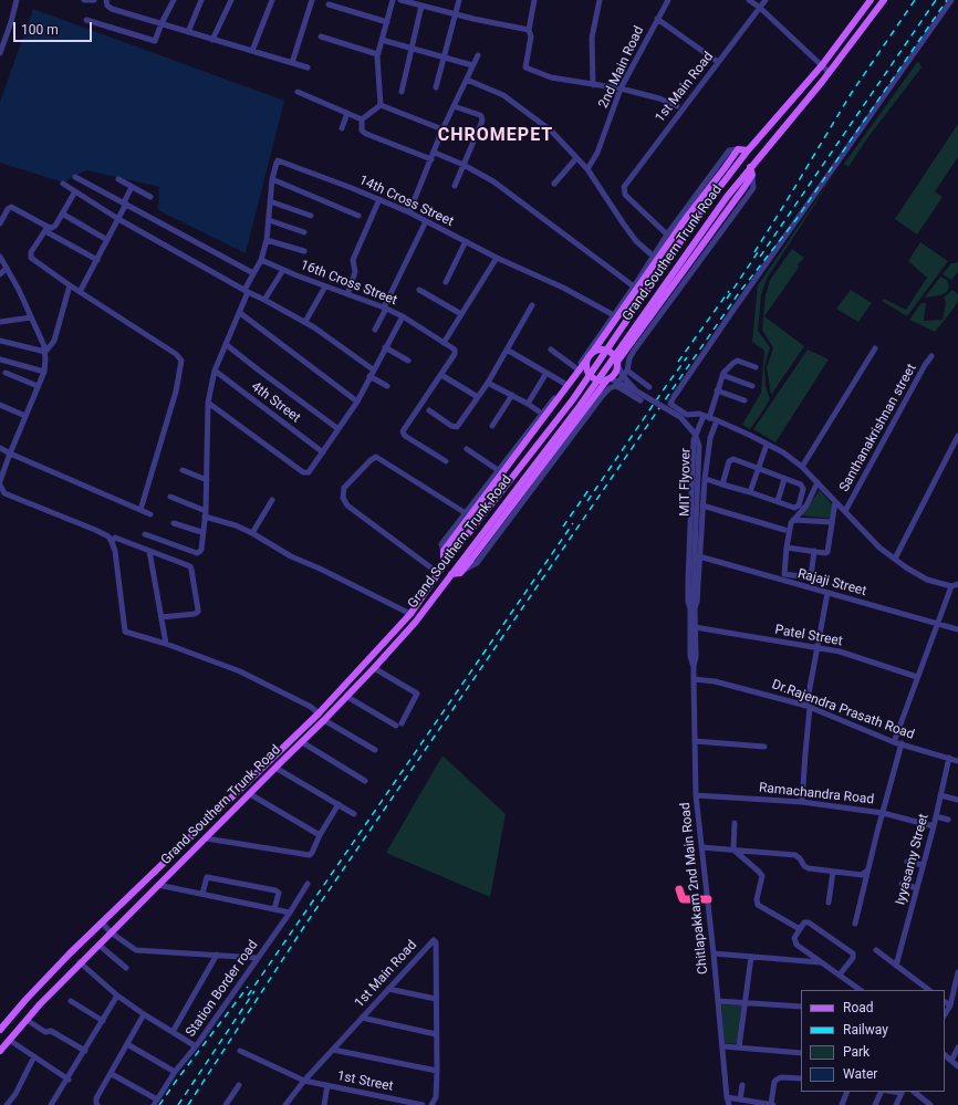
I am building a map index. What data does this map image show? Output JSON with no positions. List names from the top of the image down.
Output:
{
  "streets": {
    "main road": ["Grand Southern Trunk Road"],
    "street": [
      "2nd Main Road",
      "1st Main Road",
      "14th Cross Street",
      "16th Cross Street",
      "4th Street",
      "Santhanakrishnan street",
      "MIT Flyover",
      "Rajaji Street",
      "Patel Street",
      "Dr.Rajendra Prasath Road",
      "Ramachandra Road",
      "Iyyasamy Street",
      "Chitlapakkam 2nd Main Road",
      "Station Border road",
      "1st Street"
    ]
  },
  "crossings": [
    ["1st Main Road", "1st Street"],
    ["14th Cross Street", "16th Cross Street"],
    ["14th Cross Street", "4th Street"],
    ["Dr.Rajendra Prasath Road", "Iyyasamy Street"],
    ["Dr.Rajendra Prasath Road", "Chitlapakkam 2nd Main Road"],
    ["Ramachandra Road", "Iyyasamy Street"],
    ["Ramachandra Road", "Chitlapakkam 2nd Main Road"]
  ],
  "districts": ["CHROMEPET"],
  "legend": [
    "Road",
    "Railway",
    "Park",
    "Water"
  ],
  "scale_bar": "100 m"
}
